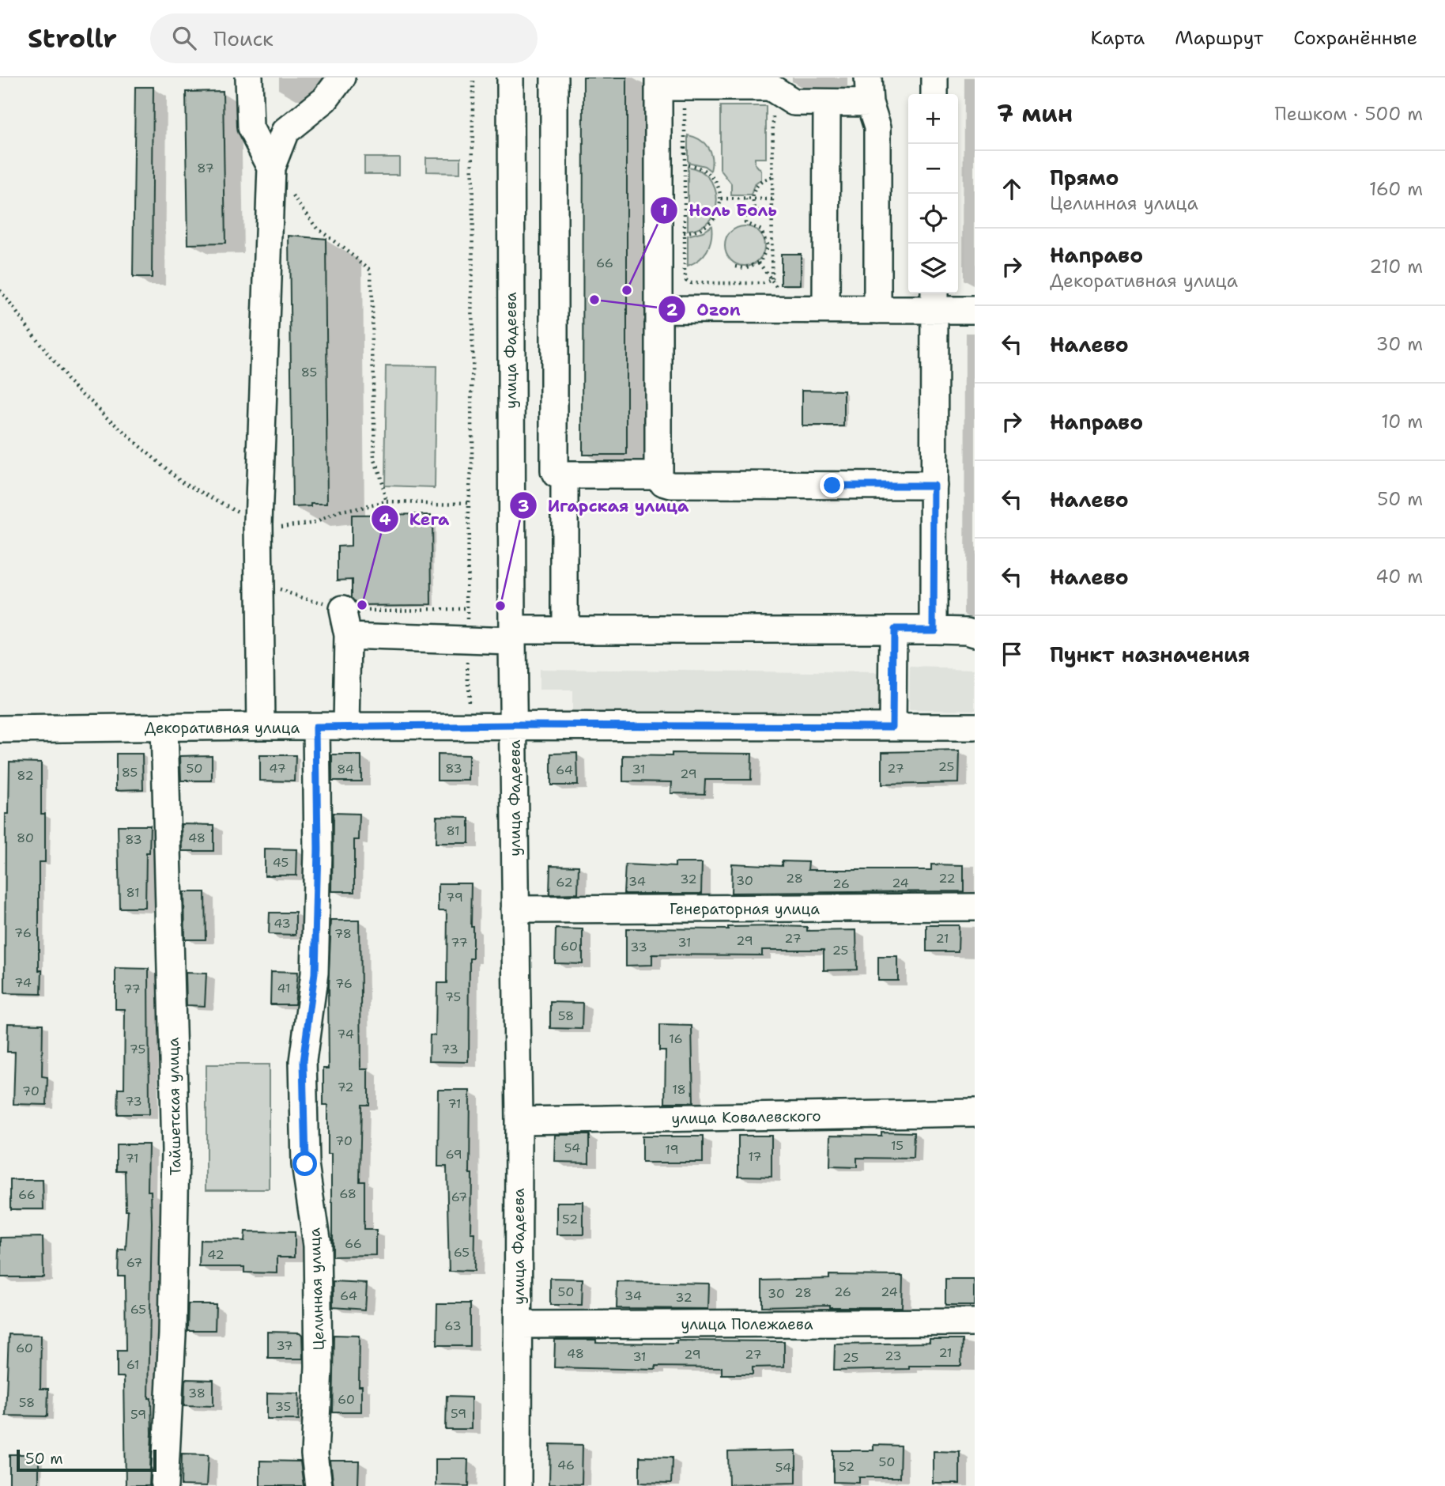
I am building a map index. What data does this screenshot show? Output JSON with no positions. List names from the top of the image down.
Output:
{
  "streets": {
    "street": [
      "улица Фадеева",
      "Декоративная улица",
      "Генераторная улица",
      "Тайшетская улица",
      "улица Ковалевского",
      "Целинная улица",
      "улица Полежаева"
    ]
  },
  "crossings": [
    ["улица Фадеева", "Декоративная улица"],
    ["улица Фадеева", "Генераторная улица"],
    ["улица Фадеева", "улица Ковалевского"],
    ["улица Фадеева", "улица Полежаева"],
    ["Декоративная улица", "Тайшетская улица"],
    ["Декоративная улица", "Целинная улица"]
  ],
  "places": [
    "Ноль Боль",
    "Ozon",
    "Кега",
    "Игарская улица"
  ],
  "house_numbers": [
    "87",
    "66",
    "85",
    "25",
    "50",
    "47",
    "83",
    "27",
    "84",
    "31",
    "64",
    "85",
    "29",
    "82",
    "81",
    "80",
    "48",
    "83",
    "45",
    "28",
    "22",
    "32",
    "30",
    "34",
    "62",
    "24",
    "26",
    "81",
    "79",
    "43",
    "76",
    "78",
    "27",
    "21",
    "29",
    "77",
    "31",
    "60",
    "33",
    "25",
    "74",
    "76",
    "41",
    "77",
    "75",
    "58",
    "74",
    "16",
    "75",
    "73",
    "72",
    "18",
    "70",
    "73",
    "71",
    "70",
    "15",
    "54",
    "19",
    "69",
    "17",
    "71",
    "68",
    "66",
    "67",
    "52",
    "66",
    "65",
    "42",
    "67",
    "50",
    "26",
    "24",
    "28",
    "30",
    "64",
    "34",
    "32",
    "65",
    "63",
    "37",
    "60",
    "21",
    "48",
    "29",
    "27",
    "23",
    "31",
    "25",
    "61",
    "38",
    "60",
    "58",
    "35",
    "59",
    "59",
    "50",
    "46",
    "52",
    "54"
  ],
  "scale_bar": "50 m",
  "page": {
    "header": "Strollr",
    "search": "Поиск",
    "nav": ["Карта", "Маршрут", "Сохранённые"],
    "heading": ["7 мин", "Пешком · 500 m"],
    "map_buttons": ["+", "−"],
    "list": [
      ["Прямо", "Целинная улица", "160 m"],
      ["Направо", "Декоративная улица", "210 m"],
      ["Налево", "30 m"],
      ["Направо", "10 m"],
      ["Налево", "50 m"],
      ["Налево", "40 m"],
      "Пункт назначения"
    ],
    "scale": "50 m"
  }
}
